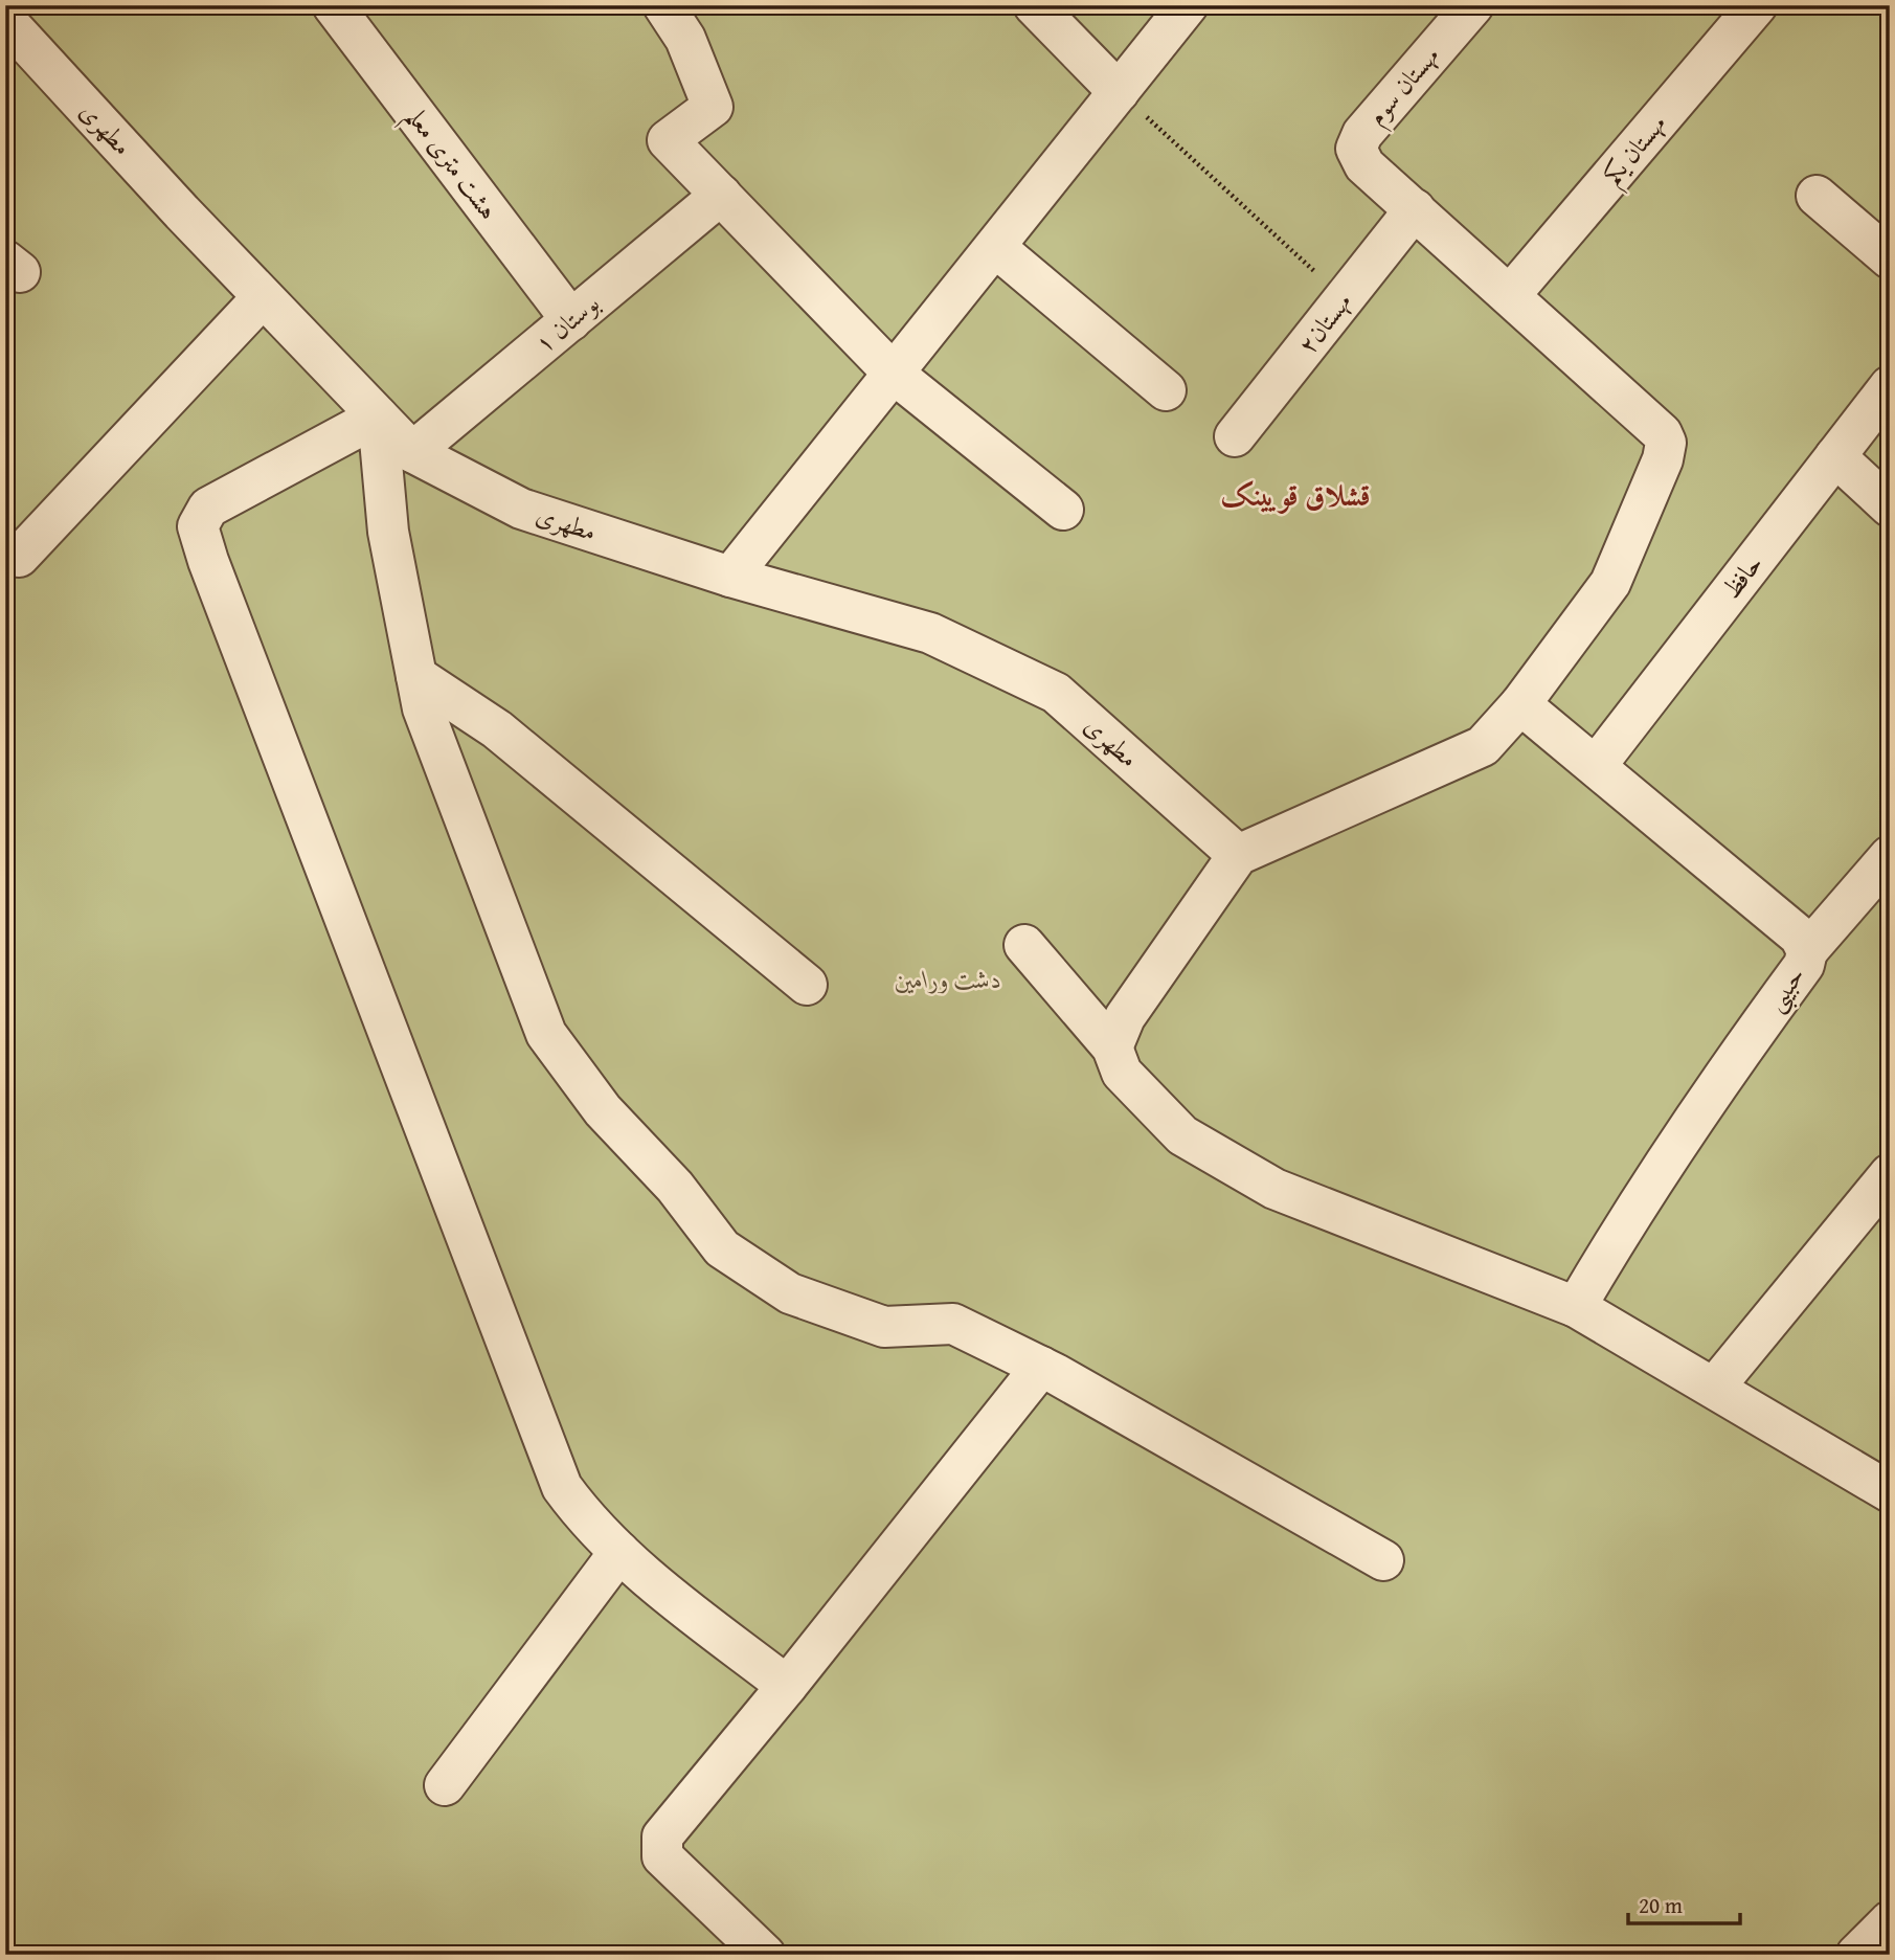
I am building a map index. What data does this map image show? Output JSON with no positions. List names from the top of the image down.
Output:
{
  "streets": {
    "street": [
      "مهستان سوم",
      "مطهری",
      "مهستان یکم",
      "هشت متری معلم",
      "بوستان ۱",
      "مهستان۲",
      "حافظ",
      "حبیبی"
    ]
  },
  "crossings": [
    ["مهستان سوم", "مهستان۲"],
    ["مطهری", "بوستان ۱"],
    ["هشت متری معلم", "بوستان ۱"],
    ["حافظ", "حبیبی"]
  ],
  "districts": ["قشلاق قویینک"],
  "parks": ["دشت ورامین"],
  "scale_bar": "20 m"
}
